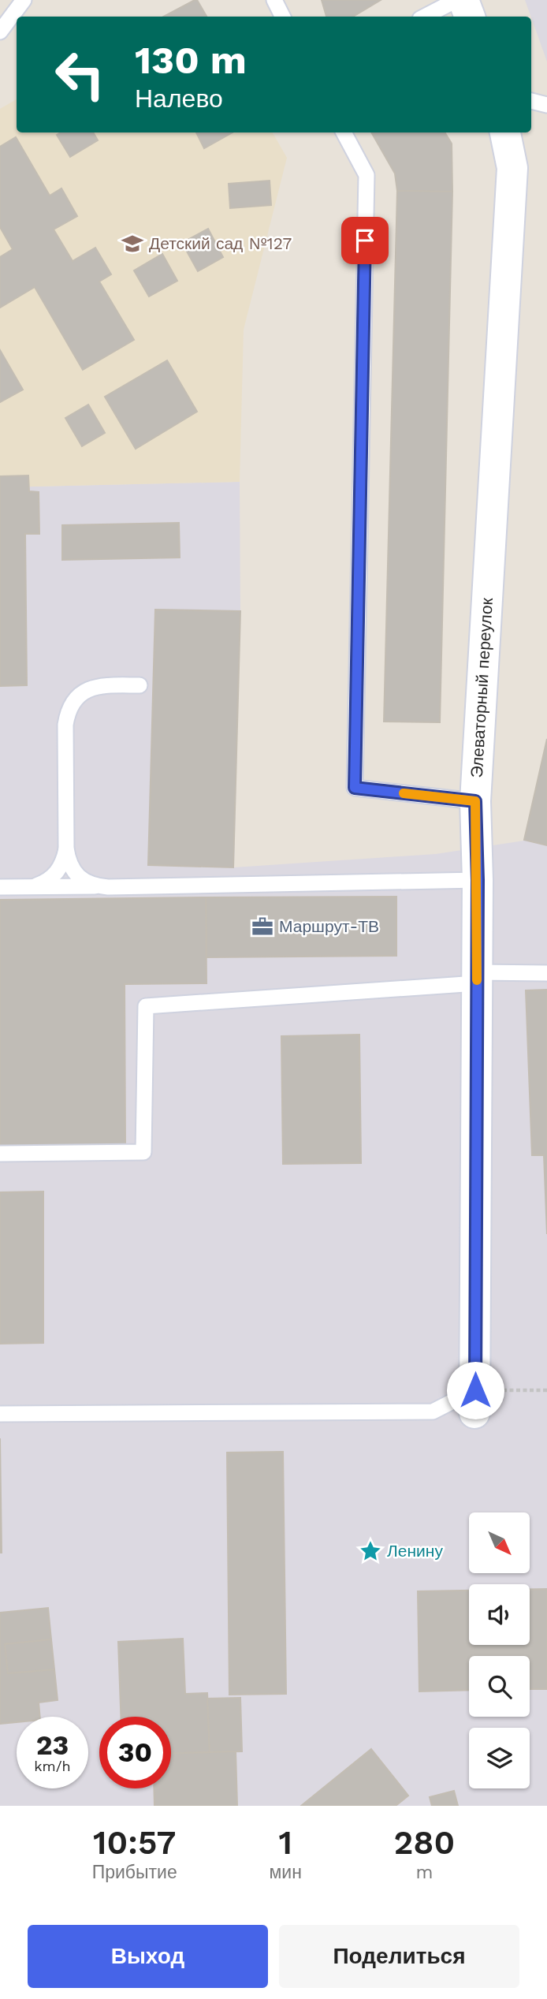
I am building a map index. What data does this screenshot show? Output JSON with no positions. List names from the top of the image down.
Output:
{
  "streets": {
    "street": ["Элеваторный переулок"]
  },
  "places": {
    "school or university": ["Детский сад №127"],
    "office": ["Маршрут-ТВ"],
    "place": ["Ленину"]
  },
  "north": "bottom right",
  "page": {
    "turn": ["130 m", "Налево"],
    "speed": "23 km/h",
    "limit": "30",
    "eta": [
      "10:57",
      "Прибытие",
      "1",
      "мин",
      "280",
      "m"
    ],
    "buttons": ["Выход", "Поделиться"]
  }
}
